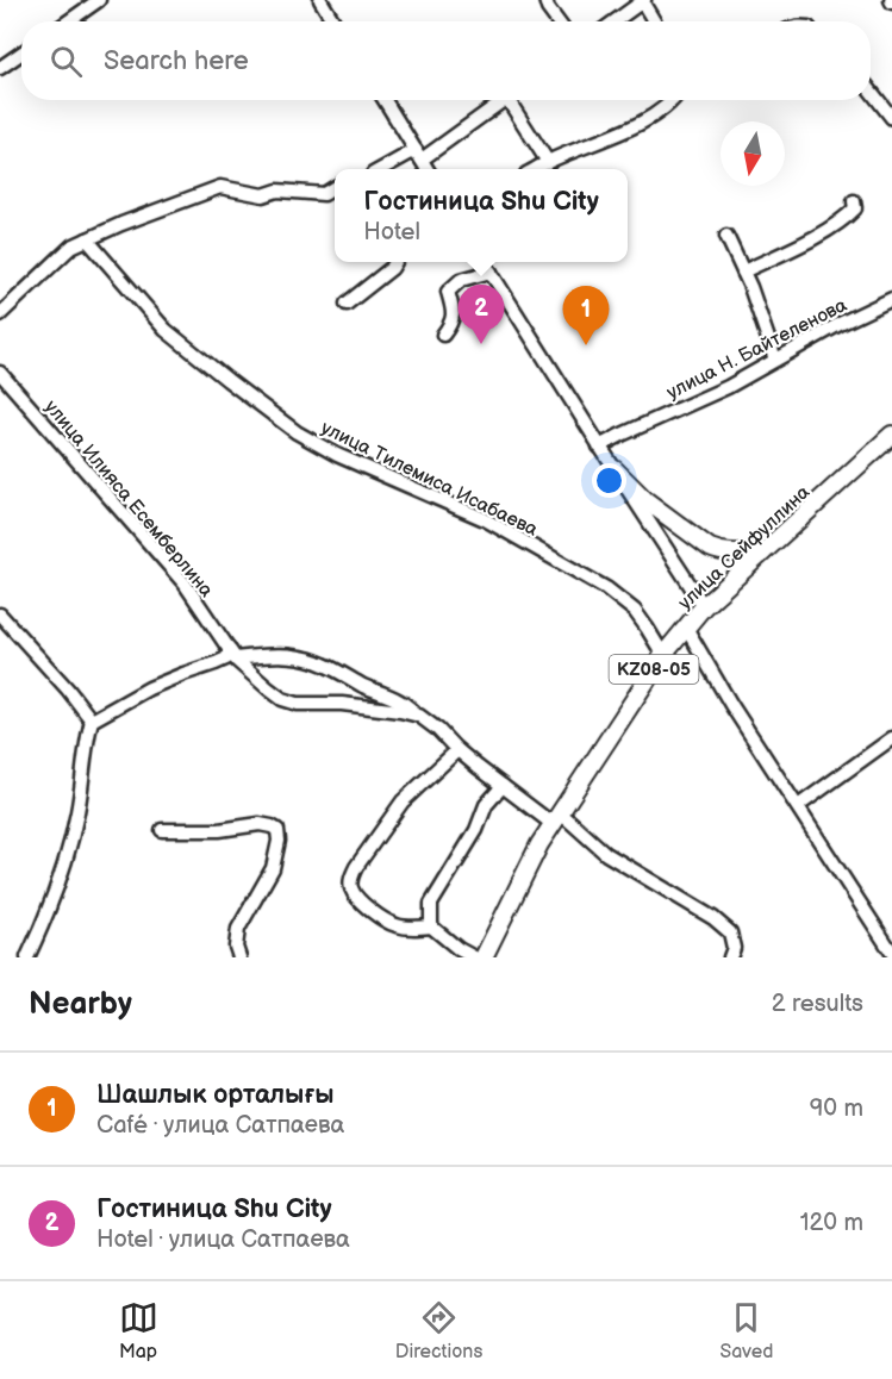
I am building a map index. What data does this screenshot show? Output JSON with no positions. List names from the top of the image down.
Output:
{
  "streets": {
    "main road": ["улица Сейфуллина", "KZ08-05"],
    "street": ["улица Н. Байтеленова", "улица Тилемиса Исабаева", "улица Илияса Есемберлина"]
  },
  "crossings": [
    ["улица Тилемиса Исабаева", "улица Сейфуллина"]
  ],
  "north": "bottom",
  "page": {
    "search": "Search here",
    "popup": ["Гостиница Shu City", "Hotel"],
    "pins": ["2", "1"],
    "heading": ["Nearby", "2 results"],
    "list": [
      {
        "mark": "1",
        "name": "Шашлык орталығы",
        "note": "Café · улица Сатпаева",
        "value": "90 m"
      },
      {
        "mark": "2",
        "name": "Гостиница Shu City",
        "note": "Hotel · улица Сатпаева",
        "value": "120 m"
      }
    ],
    "nav": ["Map", "Directions", "Saved"]
  }
}
